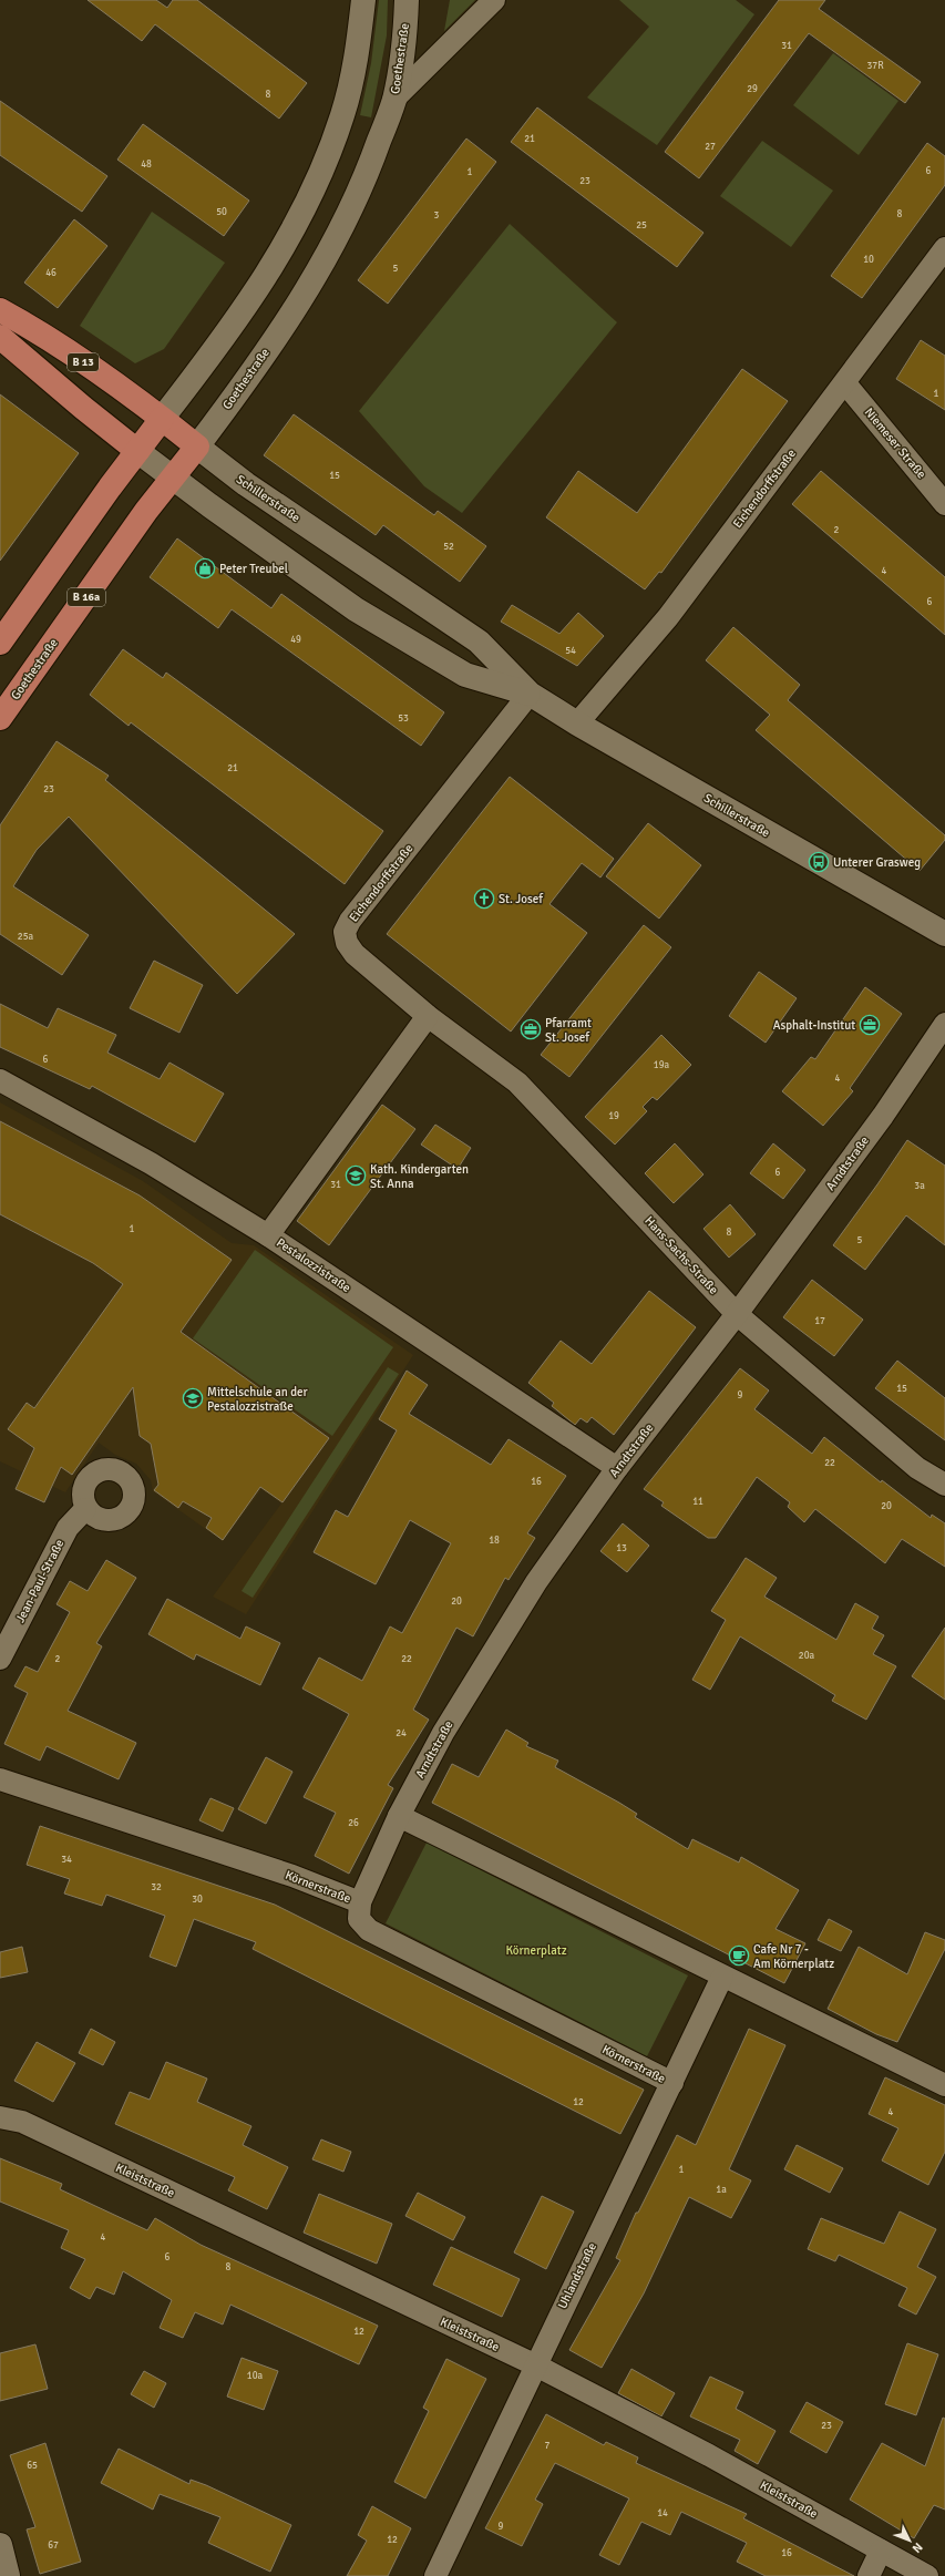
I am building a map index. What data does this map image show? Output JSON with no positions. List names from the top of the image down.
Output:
{
  "streets": {
    "main road": [
      "Goethestraße",
      "B 13",
      "Schillerstraße",
      "B 16a"
    ],
    "street": [
      "Niemeser Straße",
      "Eichendorffstraße",
      "Arndtstraße",
      "Hans-Sachs-Straße",
      "Pestalozzistraße",
      "Jean-Paul-Straße",
      "Körnerstraße",
      "Kleiststraße",
      "Uhlandstraße"
    ]
  },
  "crossings": [
    ["Goethestraße", "Schillerstraße"],
    ["Niemeser Straße", "Eichendorffstraße"],
    ["Eichendorffstraße", "Schillerstraße"],
    ["Eichendorffstraße", "Hans-Sachs-Straße"],
    ["Arndtstraße", "Hans-Sachs-Straße"],
    ["Arndtstraße", "Pestalozzistraße"],
    ["Arndtstraße", "Körnerstraße"],
    ["Körnerstraße", "Uhlandstraße"],
    ["Kleiststraße", "Uhlandstraße"]
  ],
  "parks": ["Körnerplatz"],
  "places": {
    "shop": ["Peter Treubel"],
    "bus stop": ["Unterer Grasweg"],
    "church": ["St. Josef"],
    "office": ["Asphalt-Institut", "Pfarramt St. Josef"],
    "school or university": ["Kath. Kindergarten St. Anna", "Mittelschule an der Pestalozzistraße"],
    "cafe": ["Cafe Nr 7 - Am Körnerplatz"]
  },
  "house_numbers": [
    "31",
    "37R",
    "29",
    "8",
    "21",
    "27",
    "48",
    "6",
    "1",
    "23",
    "50",
    "8",
    "3",
    "25",
    "10",
    "5",
    "46",
    "1",
    "15",
    "2",
    "52",
    "4",
    "6",
    "49",
    "54",
    "53",
    "21",
    "23",
    "25a",
    "6",
    "19a",
    "4",
    "19",
    "6",
    "31",
    "3a",
    "1",
    "8",
    "5",
    "17",
    "15",
    "9",
    "22",
    "16",
    "11",
    "20",
    "18",
    "13",
    "20",
    "20a",
    "2",
    "22",
    "24",
    "26",
    "34",
    "32",
    "30",
    "12",
    "4",
    "1",
    "1a",
    "4",
    "6",
    "8",
    "12",
    "10a",
    "23",
    "7",
    "65",
    "14",
    "9",
    "12",
    "67",
    "16"
  ],
  "north": "bottom right"
}
